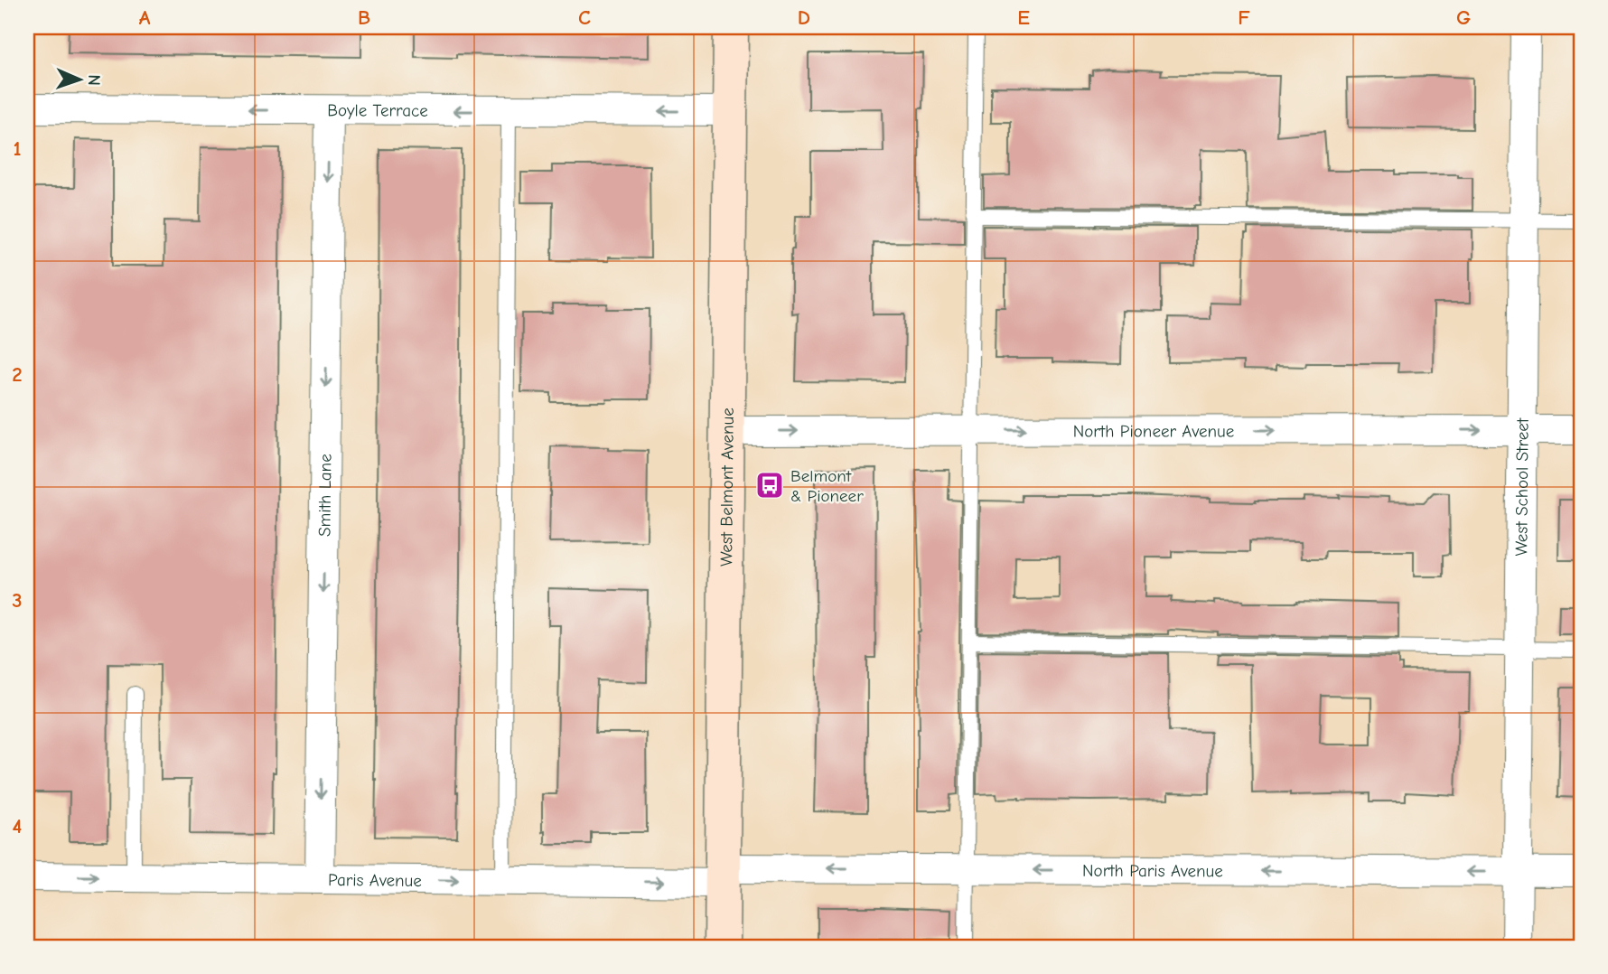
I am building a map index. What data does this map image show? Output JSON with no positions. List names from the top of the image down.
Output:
{
  "streets": {
    "main road": ["West Belmont Avenue"],
    "street": [
      "Boyle Terrace",
      "North Pioneer Avenue",
      "West School Street",
      "Smith Lane",
      "North Paris Avenue",
      "Paris Avenue"
    ]
  },
  "crossings": [
    ["Boyle Terrace", "West Belmont Avenue"],
    ["Boyle Terrace", "Smith Lane"],
    ["North Pioneer Avenue", "West Belmont Avenue"],
    ["North Pioneer Avenue", "West School Street"],
    ["West Belmont Avenue", "North Paris Avenue"],
    ["West Belmont Avenue", "Paris Avenue"],
    ["West School Street", "North Paris Avenue"],
    ["Smith Lane", "Paris Avenue"],
    ["North Paris Avenue", "Paris Avenue"]
  ],
  "one_way": [
    "Boyle Terrace",
    "North Pioneer Avenue",
    "Smith Lane",
    "North Paris Avenue",
    "Paris Avenue"
  ],
  "places": {
    "bus stop": ["Belmont & Pioneer"]
  },
  "north": "right",
  "grid": {
    "columns": [
      "A",
      "B",
      "C",
      "D",
      "E",
      "F",
      "G"
    ],
    "rows": [
      "1",
      "2",
      "3",
      "4"
    ]
  }
}
